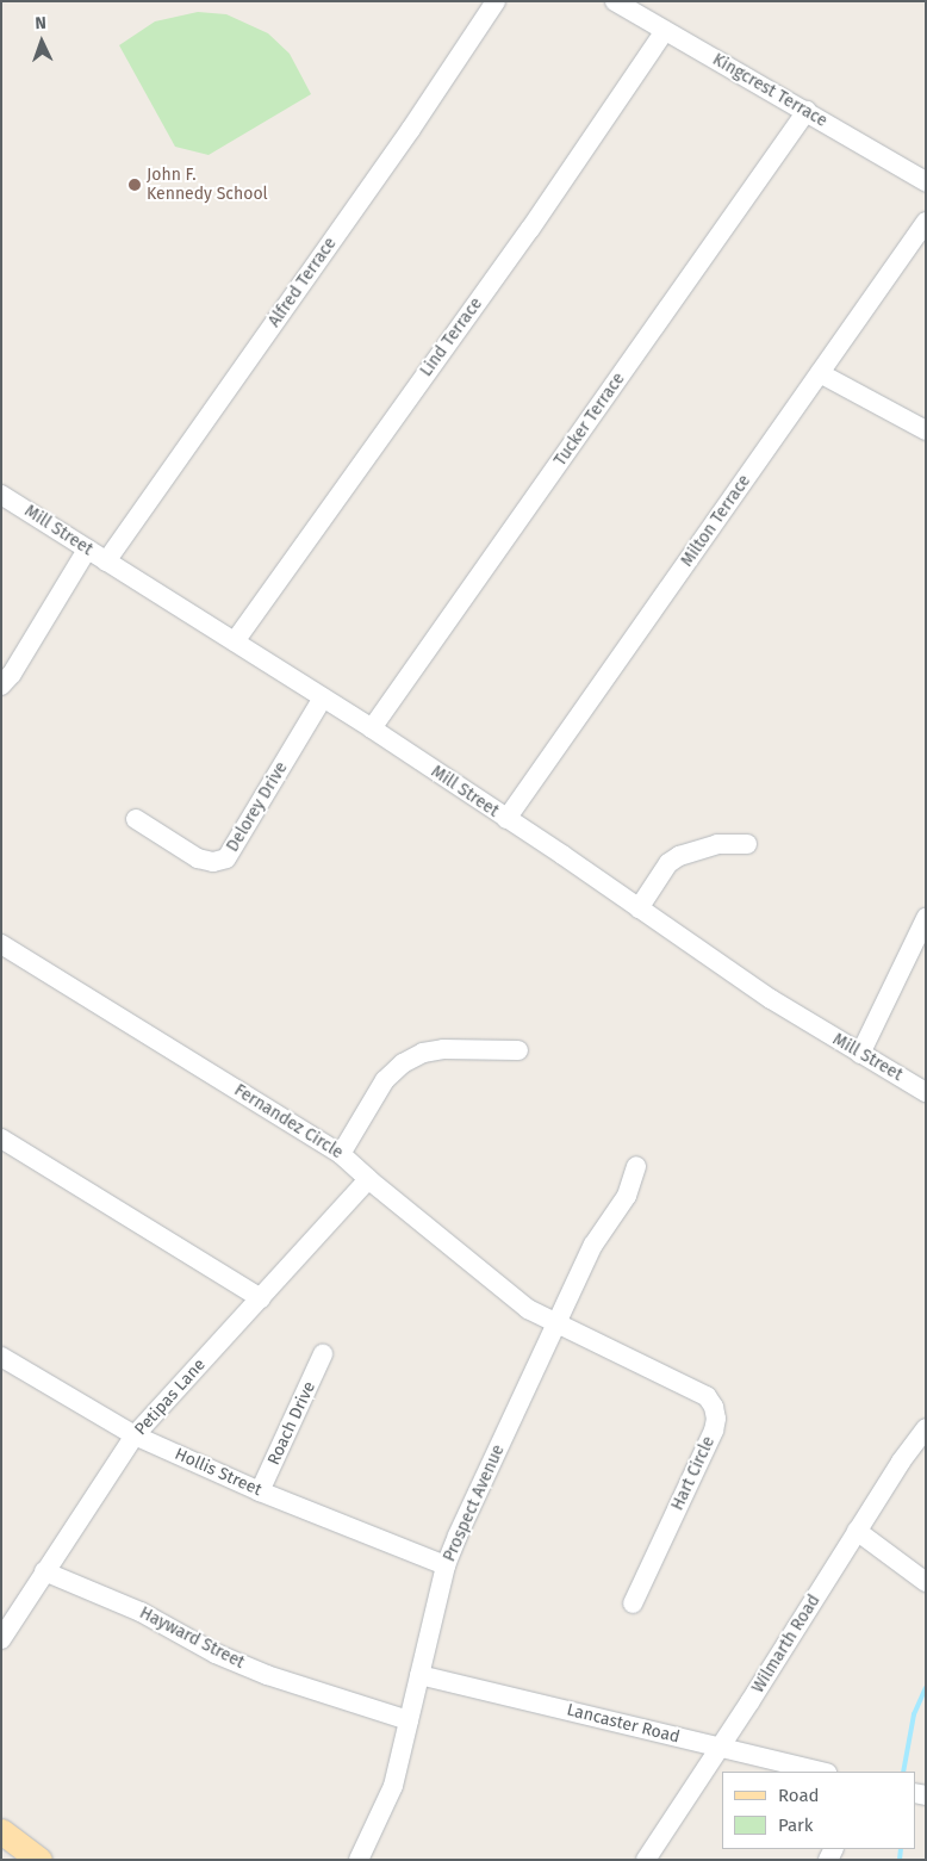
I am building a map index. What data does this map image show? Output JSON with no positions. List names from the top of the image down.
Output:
{
  "streets": {
    "street": [
      "Kingcrest Terrace",
      "Alfred Terrace",
      "Lind Terrace",
      "Tucker Terrace",
      "Milton Terrace",
      "Mill Street",
      "Delorey Drive",
      "Fernandez Circle",
      "Petipas Lane",
      "Roach Drive",
      "Hollis Street",
      "Hart Circle",
      "Prospect Avenue",
      "Hayward Street",
      "Wilmarth Road",
      "Lancaster Road"
    ]
  },
  "crossings": [
    ["Kingcrest Terrace", "Lind Terrace"],
    ["Kingcrest Terrace", "Tucker Terrace"],
    ["Alfred Terrace", "Mill Street"],
    ["Lind Terrace", "Mill Street"],
    ["Tucker Terrace", "Mill Street"],
    ["Milton Terrace", "Mill Street"],
    ["Mill Street", "Delorey Drive"],
    ["Fernandez Circle", "Petipas Lane"],
    ["Fernandez Circle", "Hart Circle"],
    ["Fernandez Circle", "Prospect Avenue"],
    ["Petipas Lane", "Hollis Street"],
    ["Petipas Lane", "Hayward Street"],
    ["Roach Drive", "Hollis Street"],
    ["Hollis Street", "Prospect Avenue"],
    ["Hart Circle", "Prospect Avenue"],
    ["Prospect Avenue", "Hayward Street"],
    ["Prospect Avenue", "Lancaster Road"],
    ["Wilmarth Road", "Lancaster Road"]
  ],
  "places": ["John F. Kennedy School"],
  "legend": ["Road", "Park"],
  "north": "top"
}
